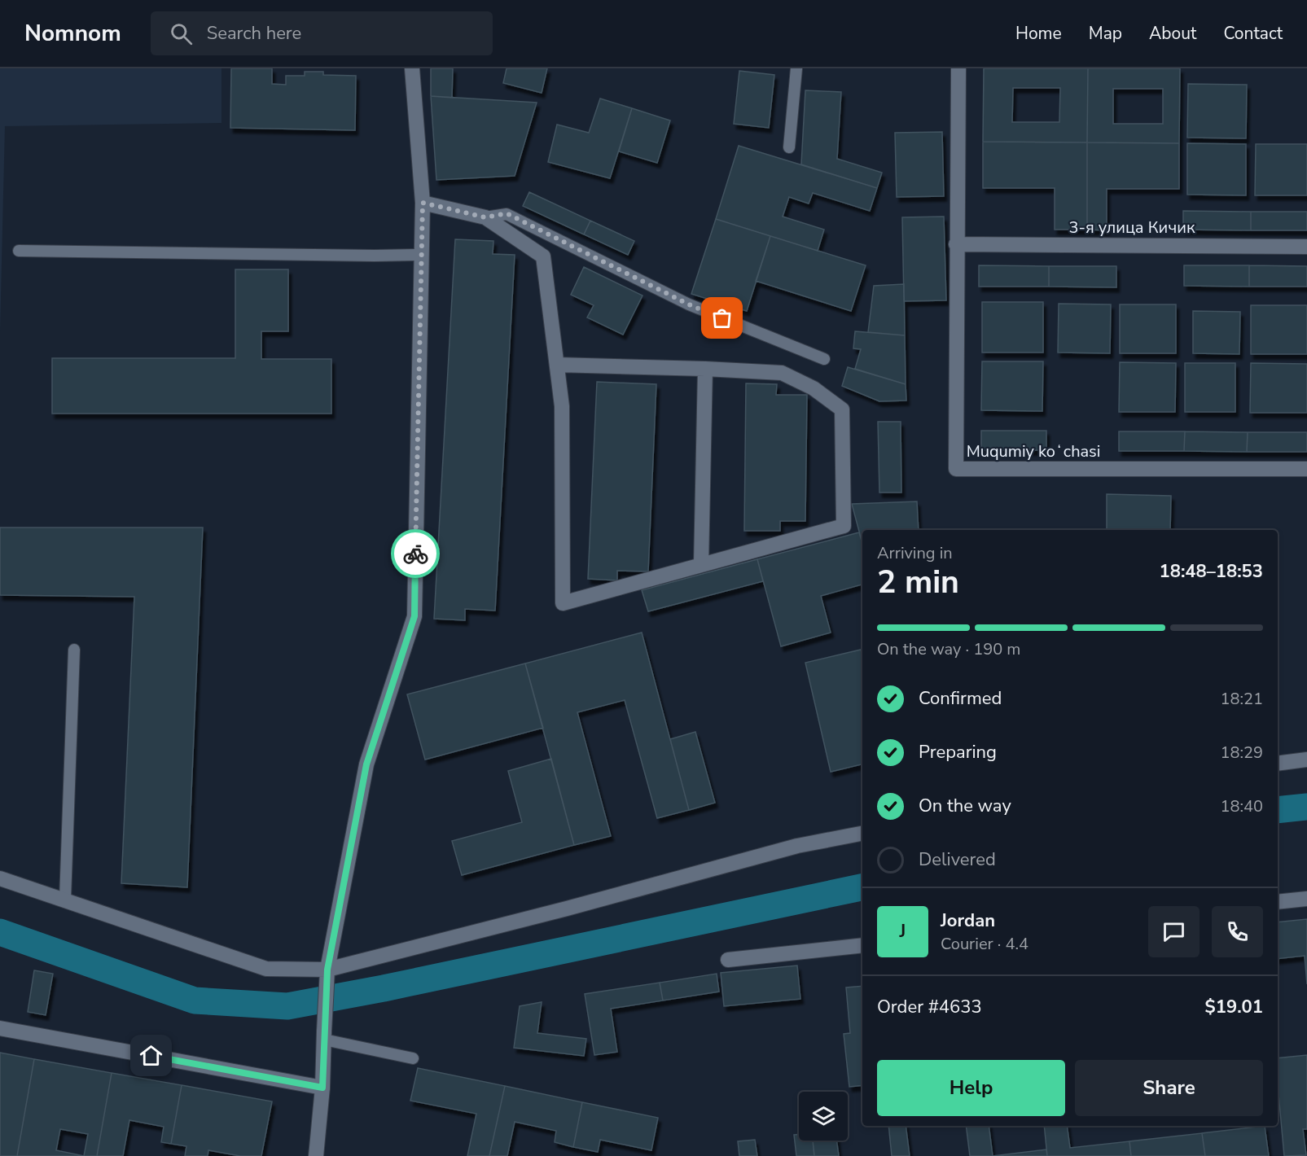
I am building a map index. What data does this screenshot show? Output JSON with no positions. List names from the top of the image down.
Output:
{
  "streets": {
    "street": ["3-я улица Кичик", "Muqumiy koʻchasi"]
  },
  "crossings": [
    ["3-я улица Кичик", "Muqumiy koʻchasi"]
  ],
  "page": {
    "header": "Nomnom",
    "search": "Search here",
    "nav": [
      "Home",
      "Map",
      "About",
      "Contact"
    ],
    "heading": ["2 min", "Arriving in", "18:48–18:53"],
    "panel": [
      "Jordan",
      "Courier · 4.4",
      "Order #4633",
      "$19.01"
    ],
    "bar": "On the way · 190 m",
    "list": [
      ["Confirmed", "18:21"],
      ["Preparing", "18:29"],
      ["On the way", "18:40"],
      "Delivered"
    ],
    "round": "J",
    "buttons": ["Help", "Share"]
  }
}
